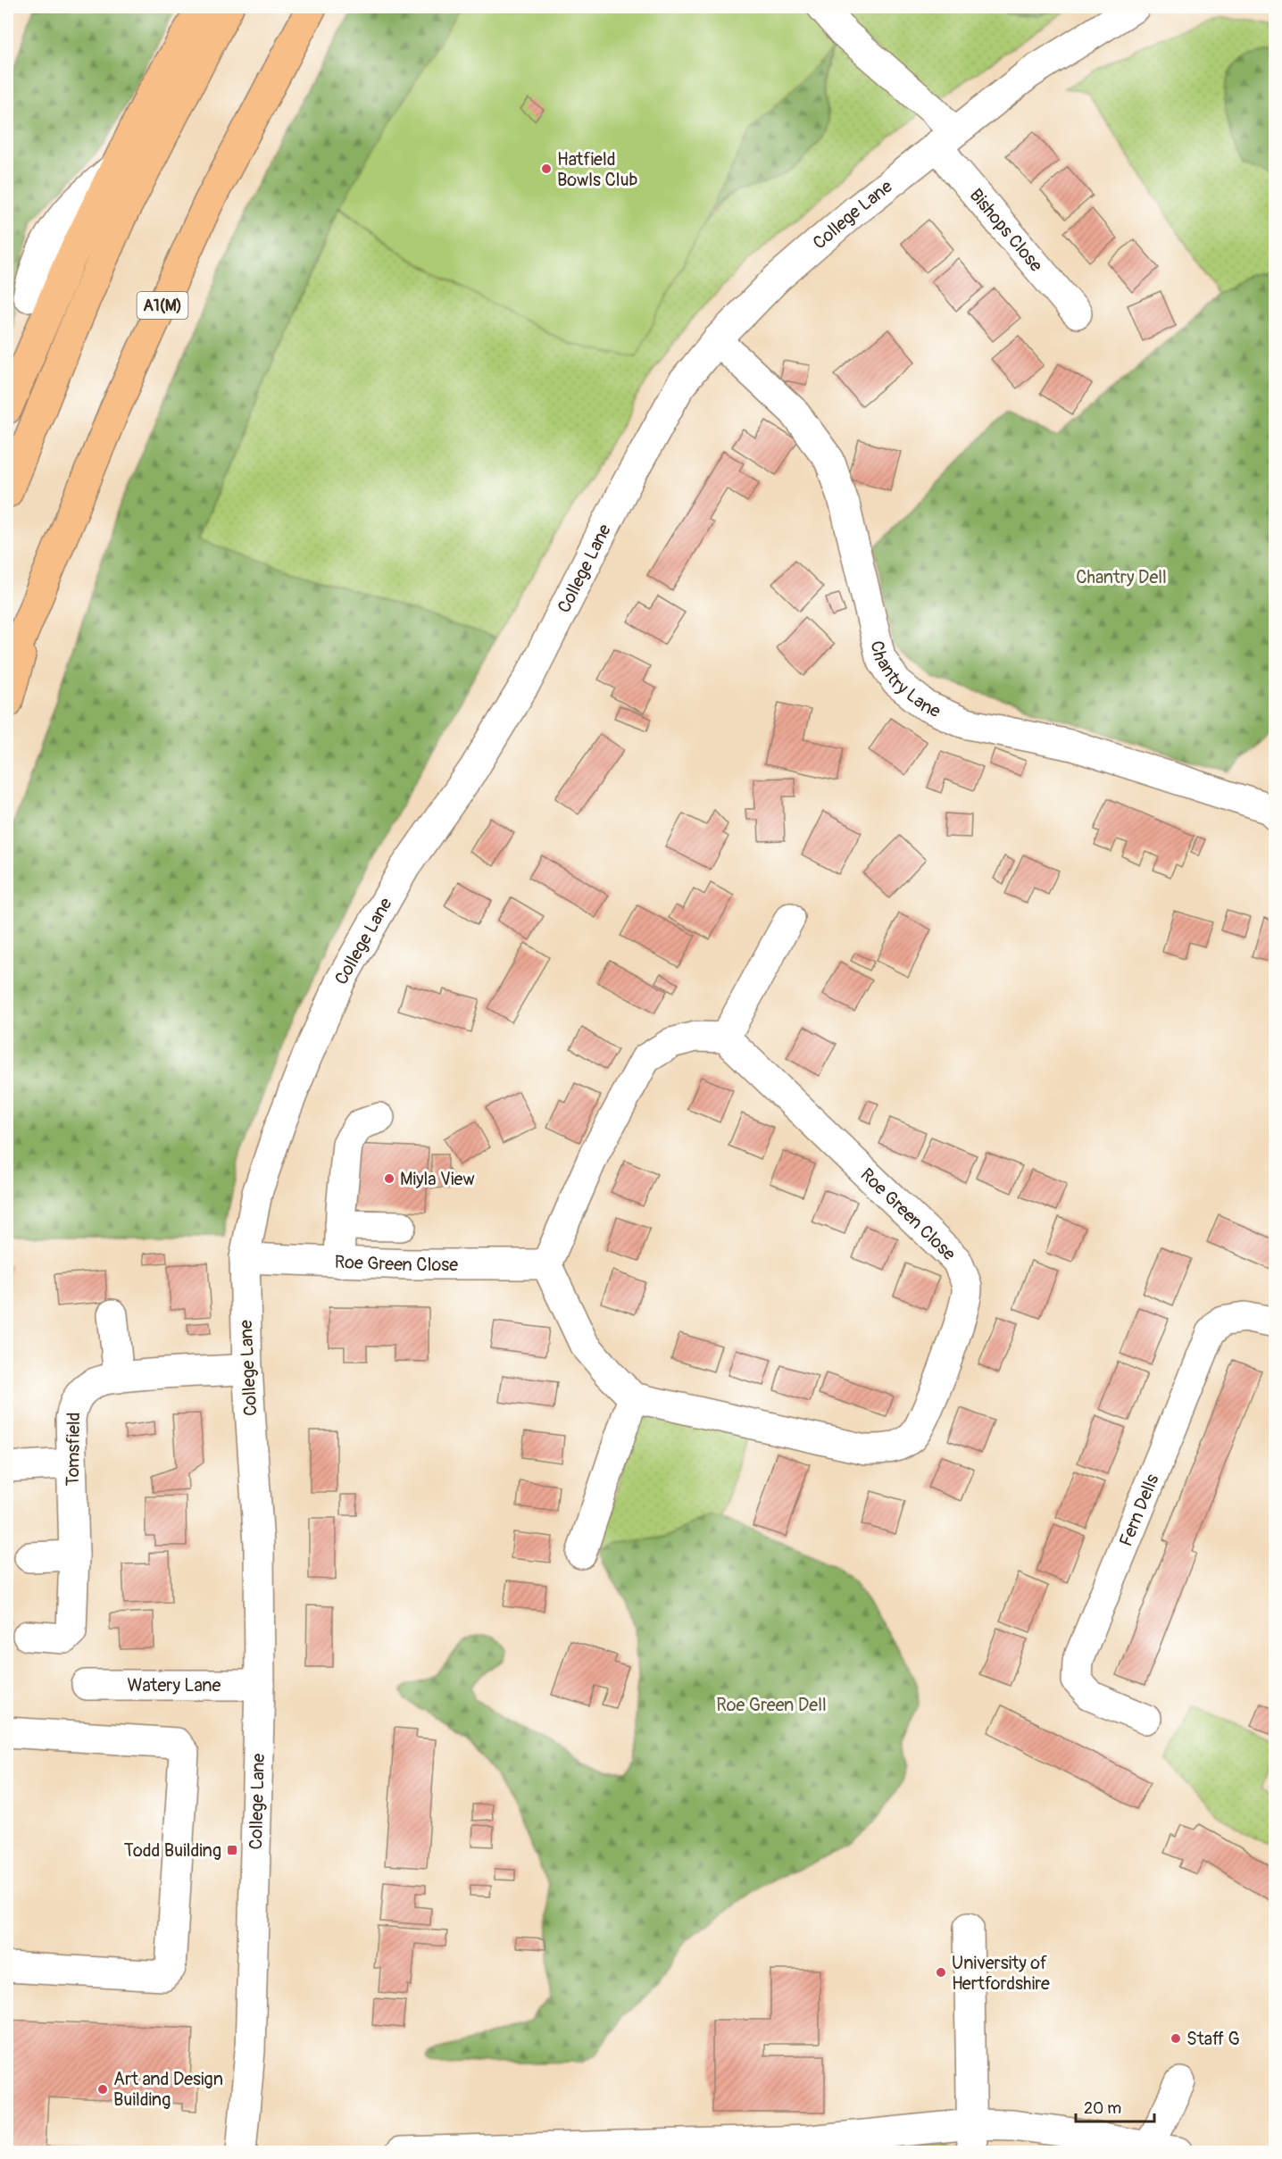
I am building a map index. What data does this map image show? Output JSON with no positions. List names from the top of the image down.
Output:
{
  "streets": {
    "highway": ["A1(M)"],
    "street": [
      "College Lane",
      "Bishops Close",
      "Chantry Lane",
      "Roe Green Close",
      "Tomsfield",
      "Fern Dells",
      "Watery Lane"
    ]
  },
  "crossings": [
    ["College Lane", "Bishops Close"],
    ["College Lane", "Chantry Lane"],
    ["College Lane", "Roe Green Close"],
    ["College Lane", "Tomsfield"],
    ["College Lane", "Watery Lane"]
  ],
  "parks": ["Chantry Dell", "Roe Green Dell"],
  "places": {
    "other": [
      "Hatfield Bowls Club",
      "Miyla View",
      "University of Hertfordshire",
      "Staff G",
      "Art and Design Building"
    ],
    "transit": ["Todd Building"]
  },
  "scale_bar": "20 m"
}
